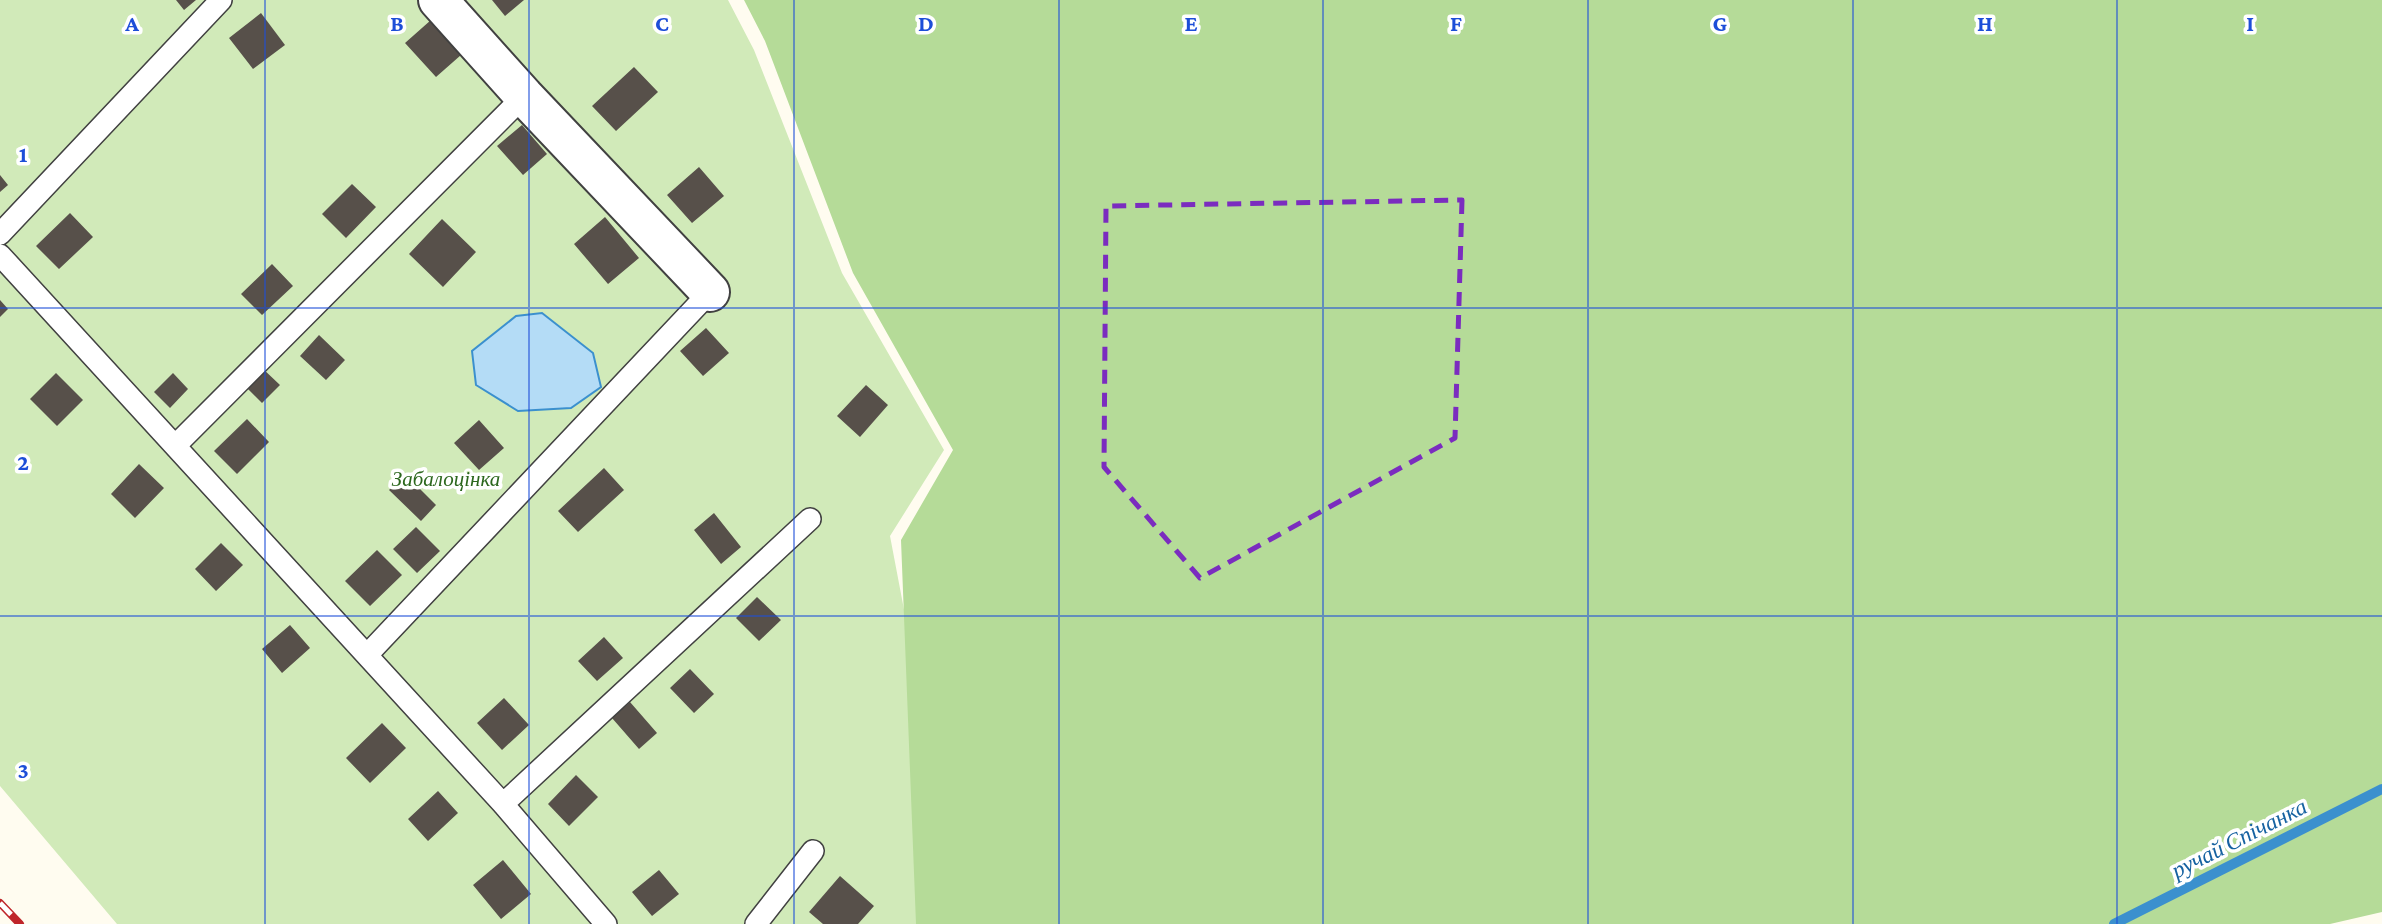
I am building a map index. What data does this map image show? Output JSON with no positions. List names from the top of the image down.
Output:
{
  "water": ["ручай Спічанка"],
  "parks": ["Забалоцінка"],
  "grid": {
    "columns": [
      "A",
      "B",
      "C",
      "D",
      "E",
      "F",
      "G",
      "H",
      "I"
    ],
    "rows": ["1", "2", "3"]
  }
}
